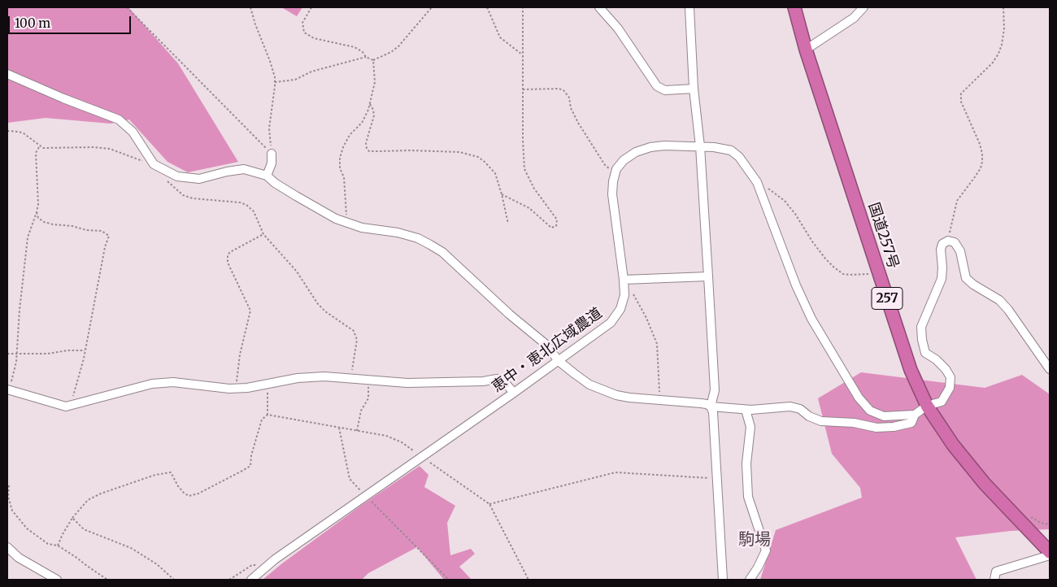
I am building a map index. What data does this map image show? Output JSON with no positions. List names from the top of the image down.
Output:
{
  "streets": {
    "highway": ["国道257号", "257"],
    "street": ["恵中・恵北広域農道"]
  },
  "districts": ["駒場"],
  "scale_bar": "100 m"
}
